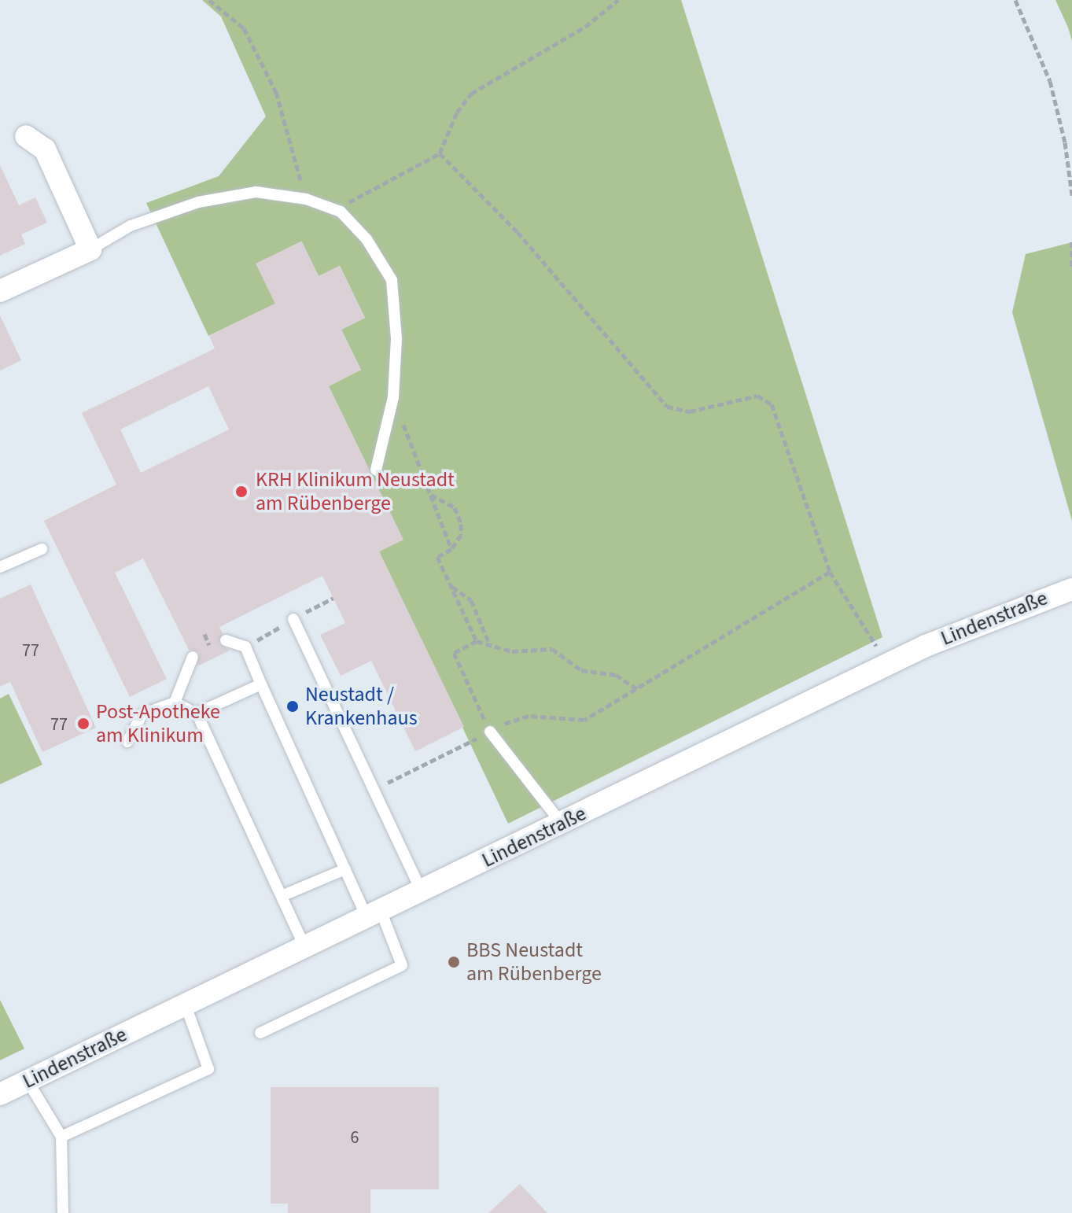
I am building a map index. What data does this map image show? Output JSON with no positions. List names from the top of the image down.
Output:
{
  "streets": {
    "street": ["Lindenstraße"]
  },
  "places": [
    "KRH Klinikum Neustadt am Rübenberge",
    "Neustadt / Krankenhaus",
    "Post-Apotheke am Klinikum",
    "BBS Neustadt am Rübenberge"
  ],
  "house_numbers": ["77", "77", "6"]
}
